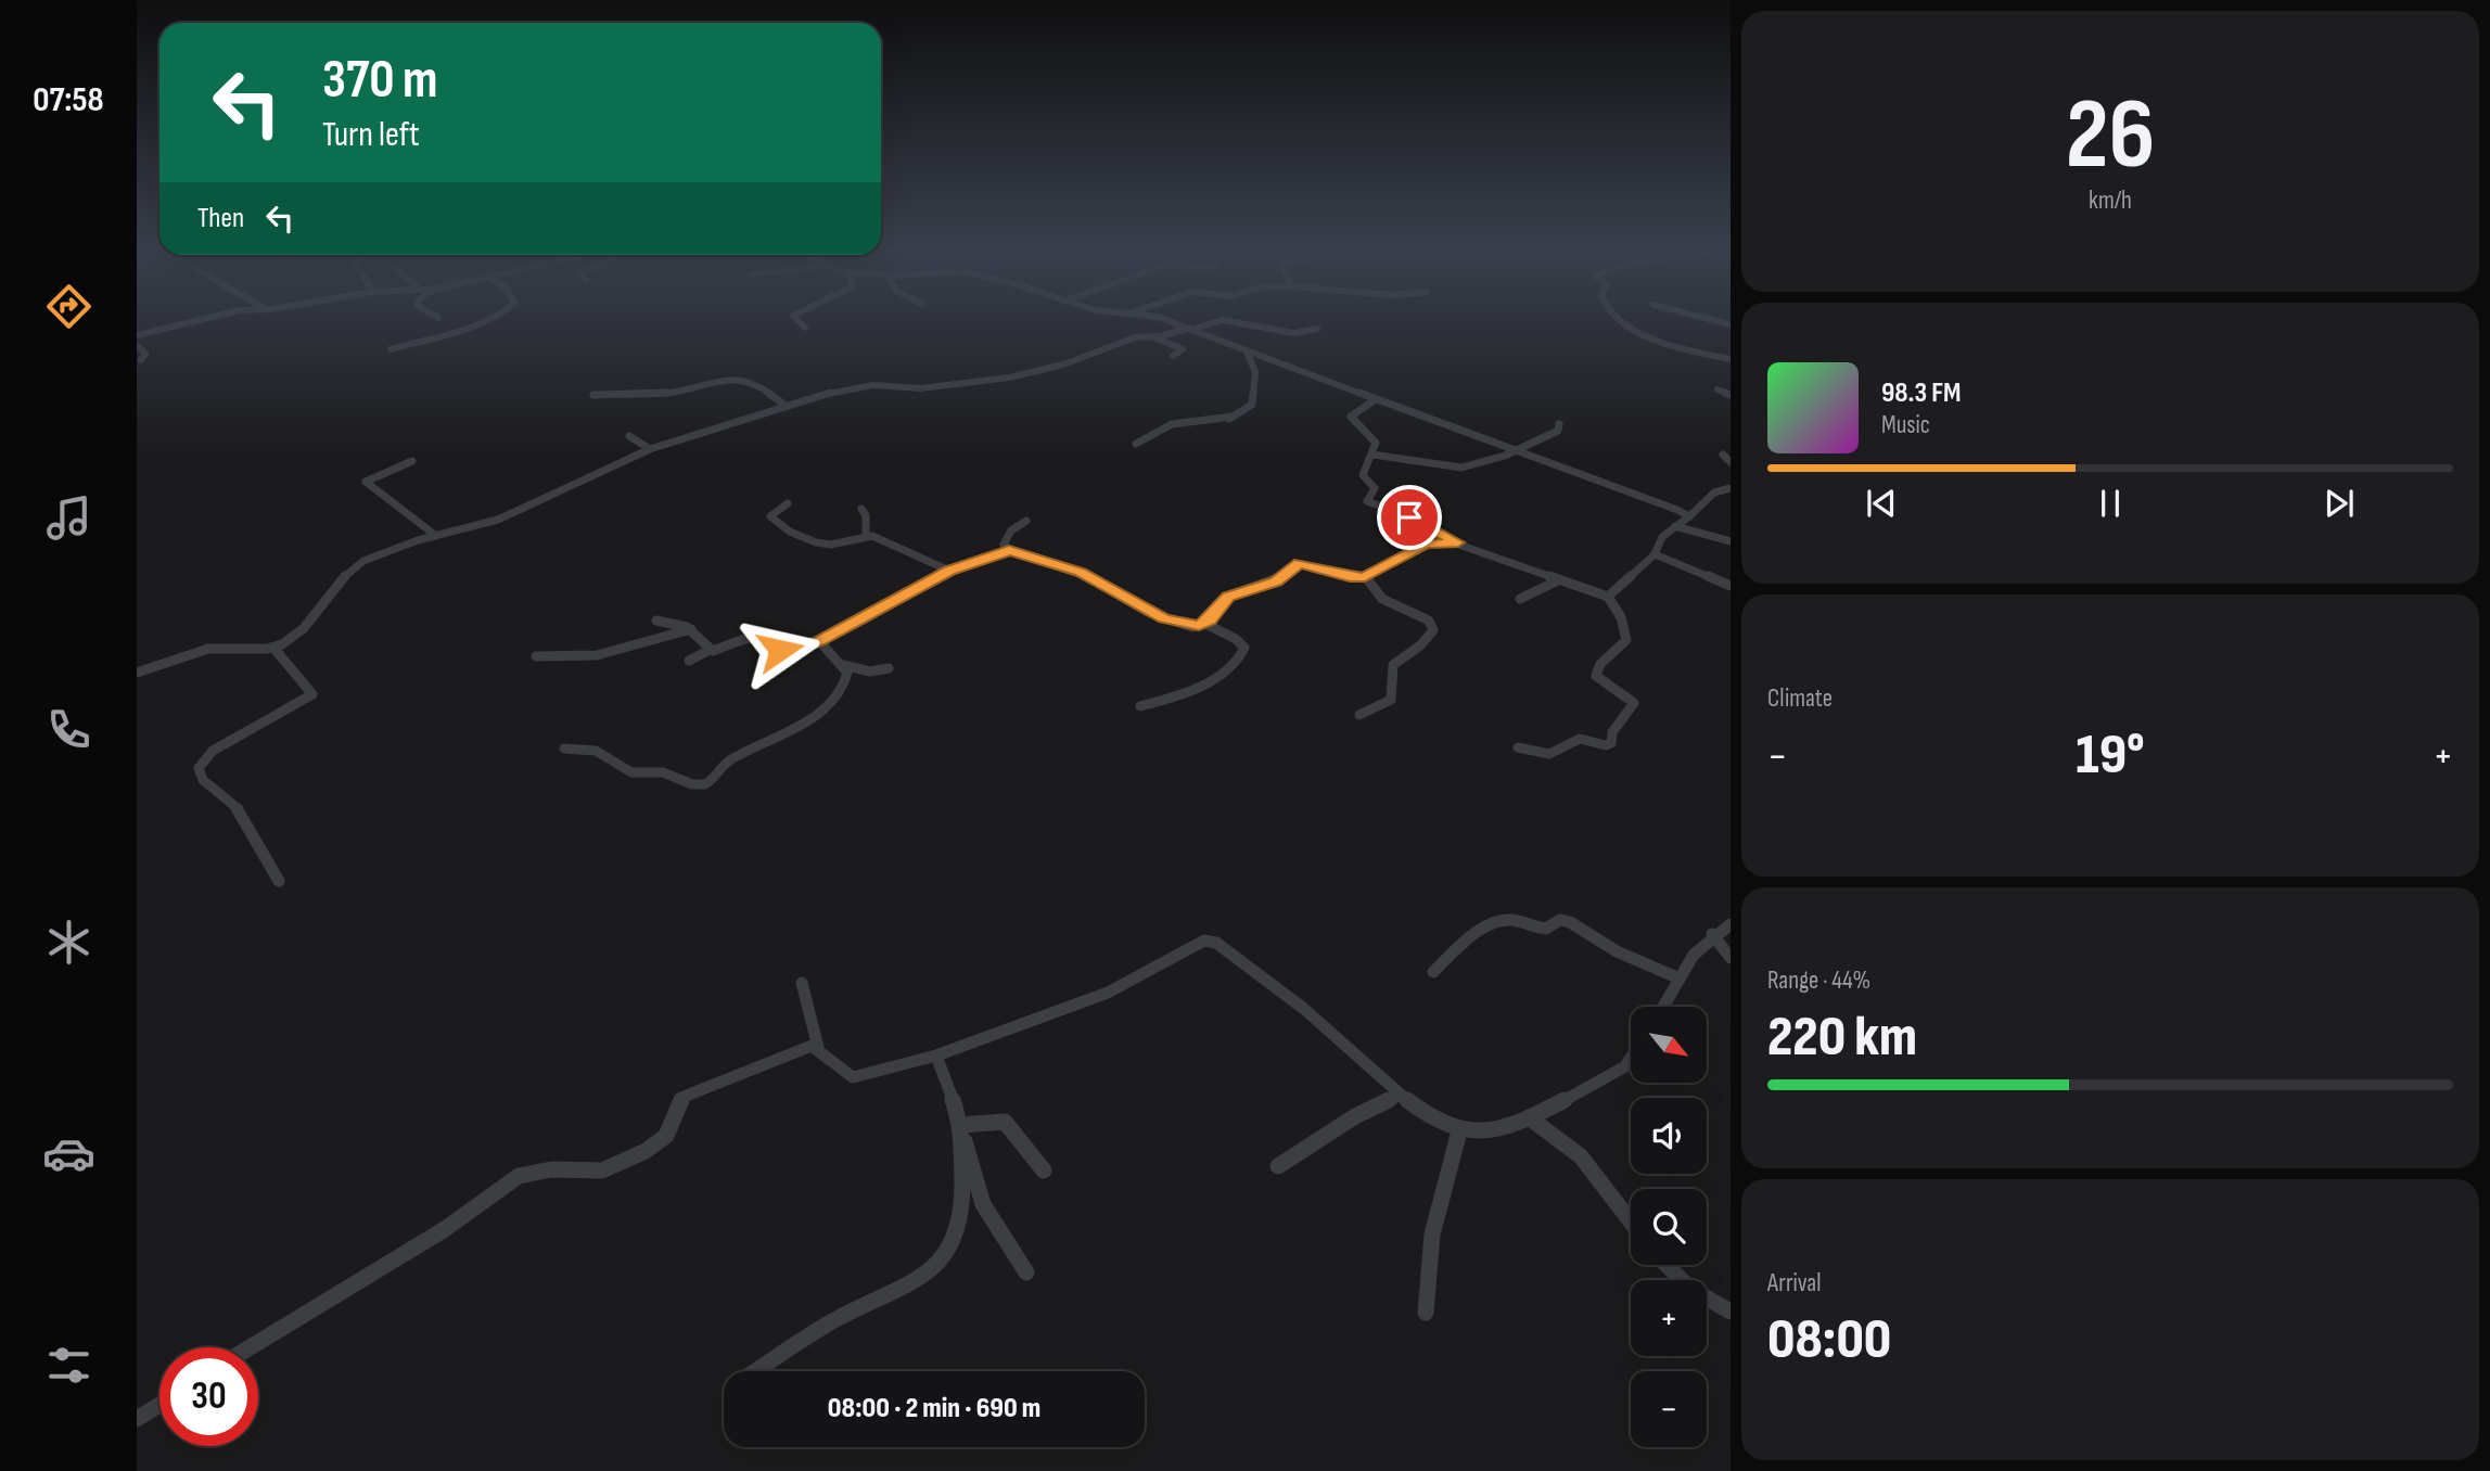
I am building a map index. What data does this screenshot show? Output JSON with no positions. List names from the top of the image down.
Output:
{
  "north": "bottom right",
  "page": {
    "tabs": "07:58",
    "tile": [
      ["26", "km/h"],
      "Climate",
      ["Range · 44%", "220 km"],
      ["Arrival", "08:00"]
    ],
    "turn": ["370 m", "Turn left"],
    "then": "Then",
    "song": ["98.3 FM", "Music"],
    "heat": ["−", "19°", "+"],
    "map_buttons": ["+", "−"],
    "limit": "30",
    "trip": "08:00 · 2 min · 690 m"
  }
}
